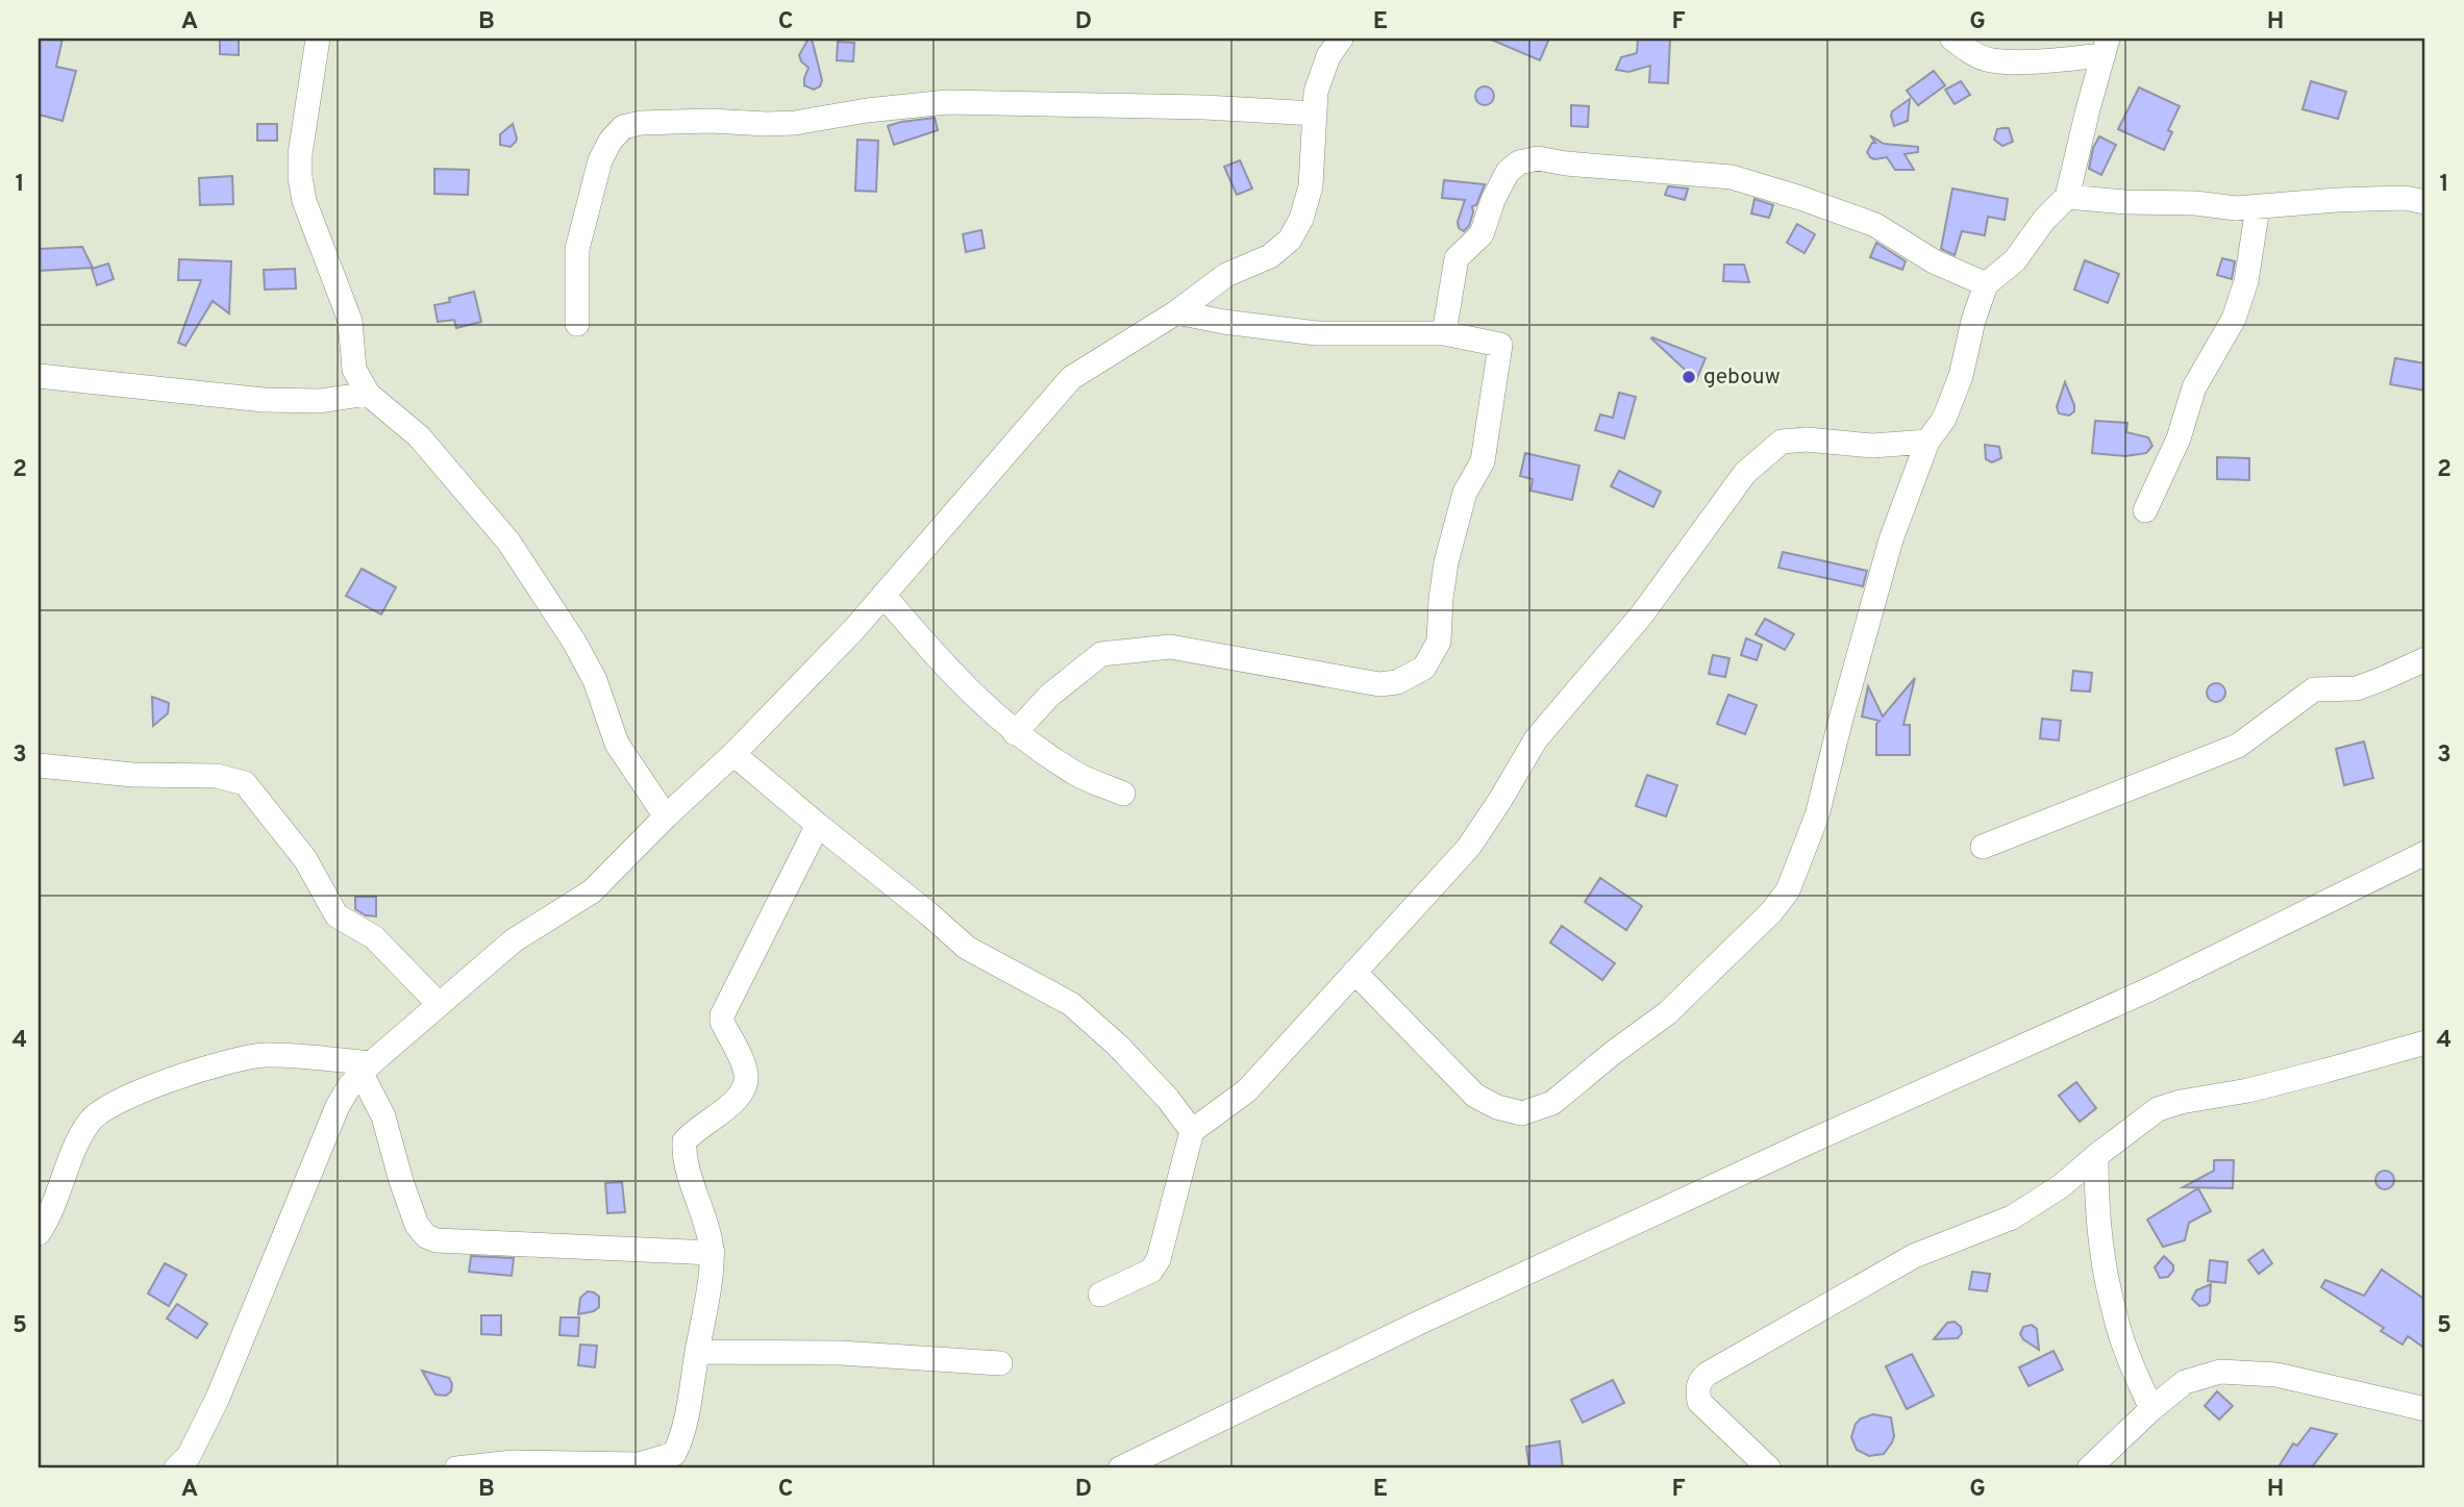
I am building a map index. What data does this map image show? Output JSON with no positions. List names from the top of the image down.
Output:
{
  "places": ["gebouw"],
  "grid": {
    "columns": [
      "A",
      "B",
      "C",
      "D",
      "E",
      "F",
      "G",
      "H"
    ],
    "rows": [
      "1",
      "2",
      "3",
      "4",
      "5"
    ]
  }
}
